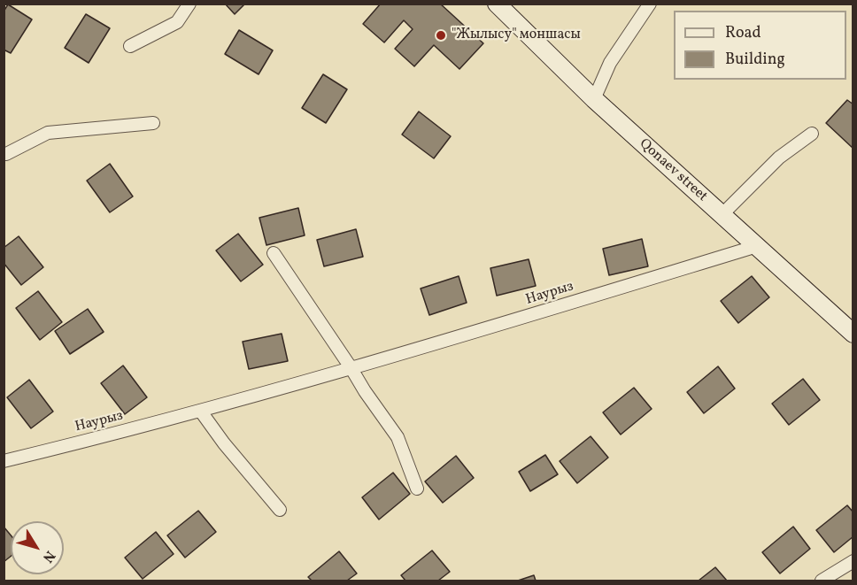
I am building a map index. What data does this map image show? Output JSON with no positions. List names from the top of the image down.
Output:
{
  "streets": {
    "main road": ["Qonaev street"],
    "street": ["Наурыз"]
  },
  "crossings": [
    ["Qonaev street", "Наурыз"]
  ],
  "places": ["\"Жылысу\" моншасы"],
  "legend": ["Road", "Building"],
  "north": "bottom right"
}
